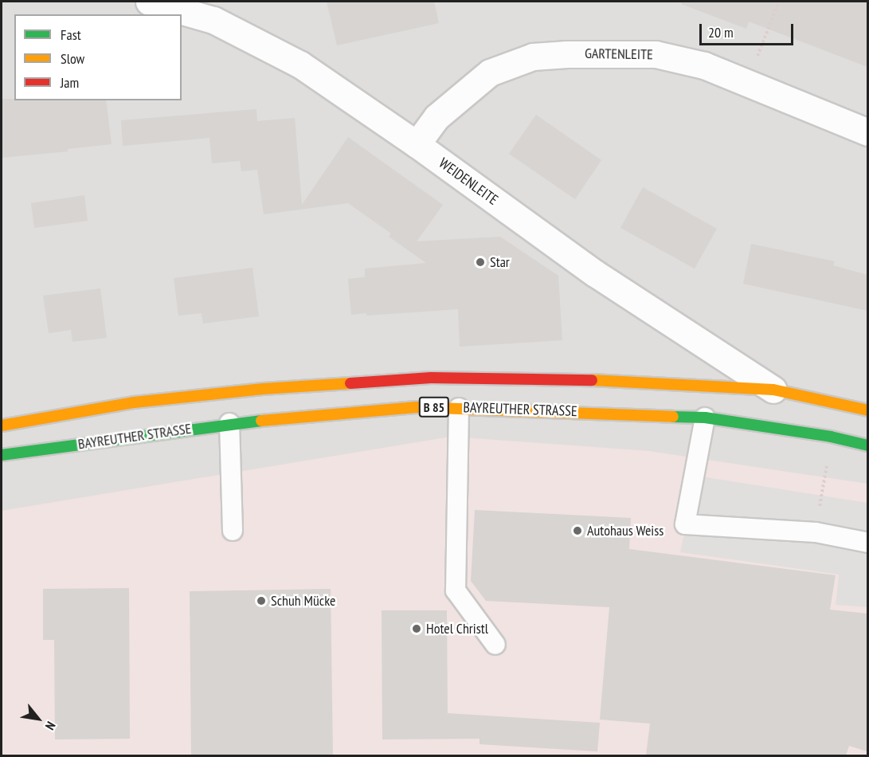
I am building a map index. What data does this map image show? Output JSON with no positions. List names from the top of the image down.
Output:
{
  "streets": {
    "main road": ["B 85", "BAYREUTHER STRASSE"],
    "street": ["GARTENLEITE", "WEIDENLEITE"]
  },
  "crossings": [
    ["GARTENLEITE", "WEIDENLEITE"],
    ["WEIDENLEITE", "BAYREUTHER STRASSE"]
  ],
  "places": [
    "Star",
    "Autohaus Weiss",
    "Schuh Mücke",
    "Hotel Christl"
  ],
  "legend": ["Fast", "Slow", "Jam"],
  "scale_bar": "20 m",
  "north": "bottom right"
}
